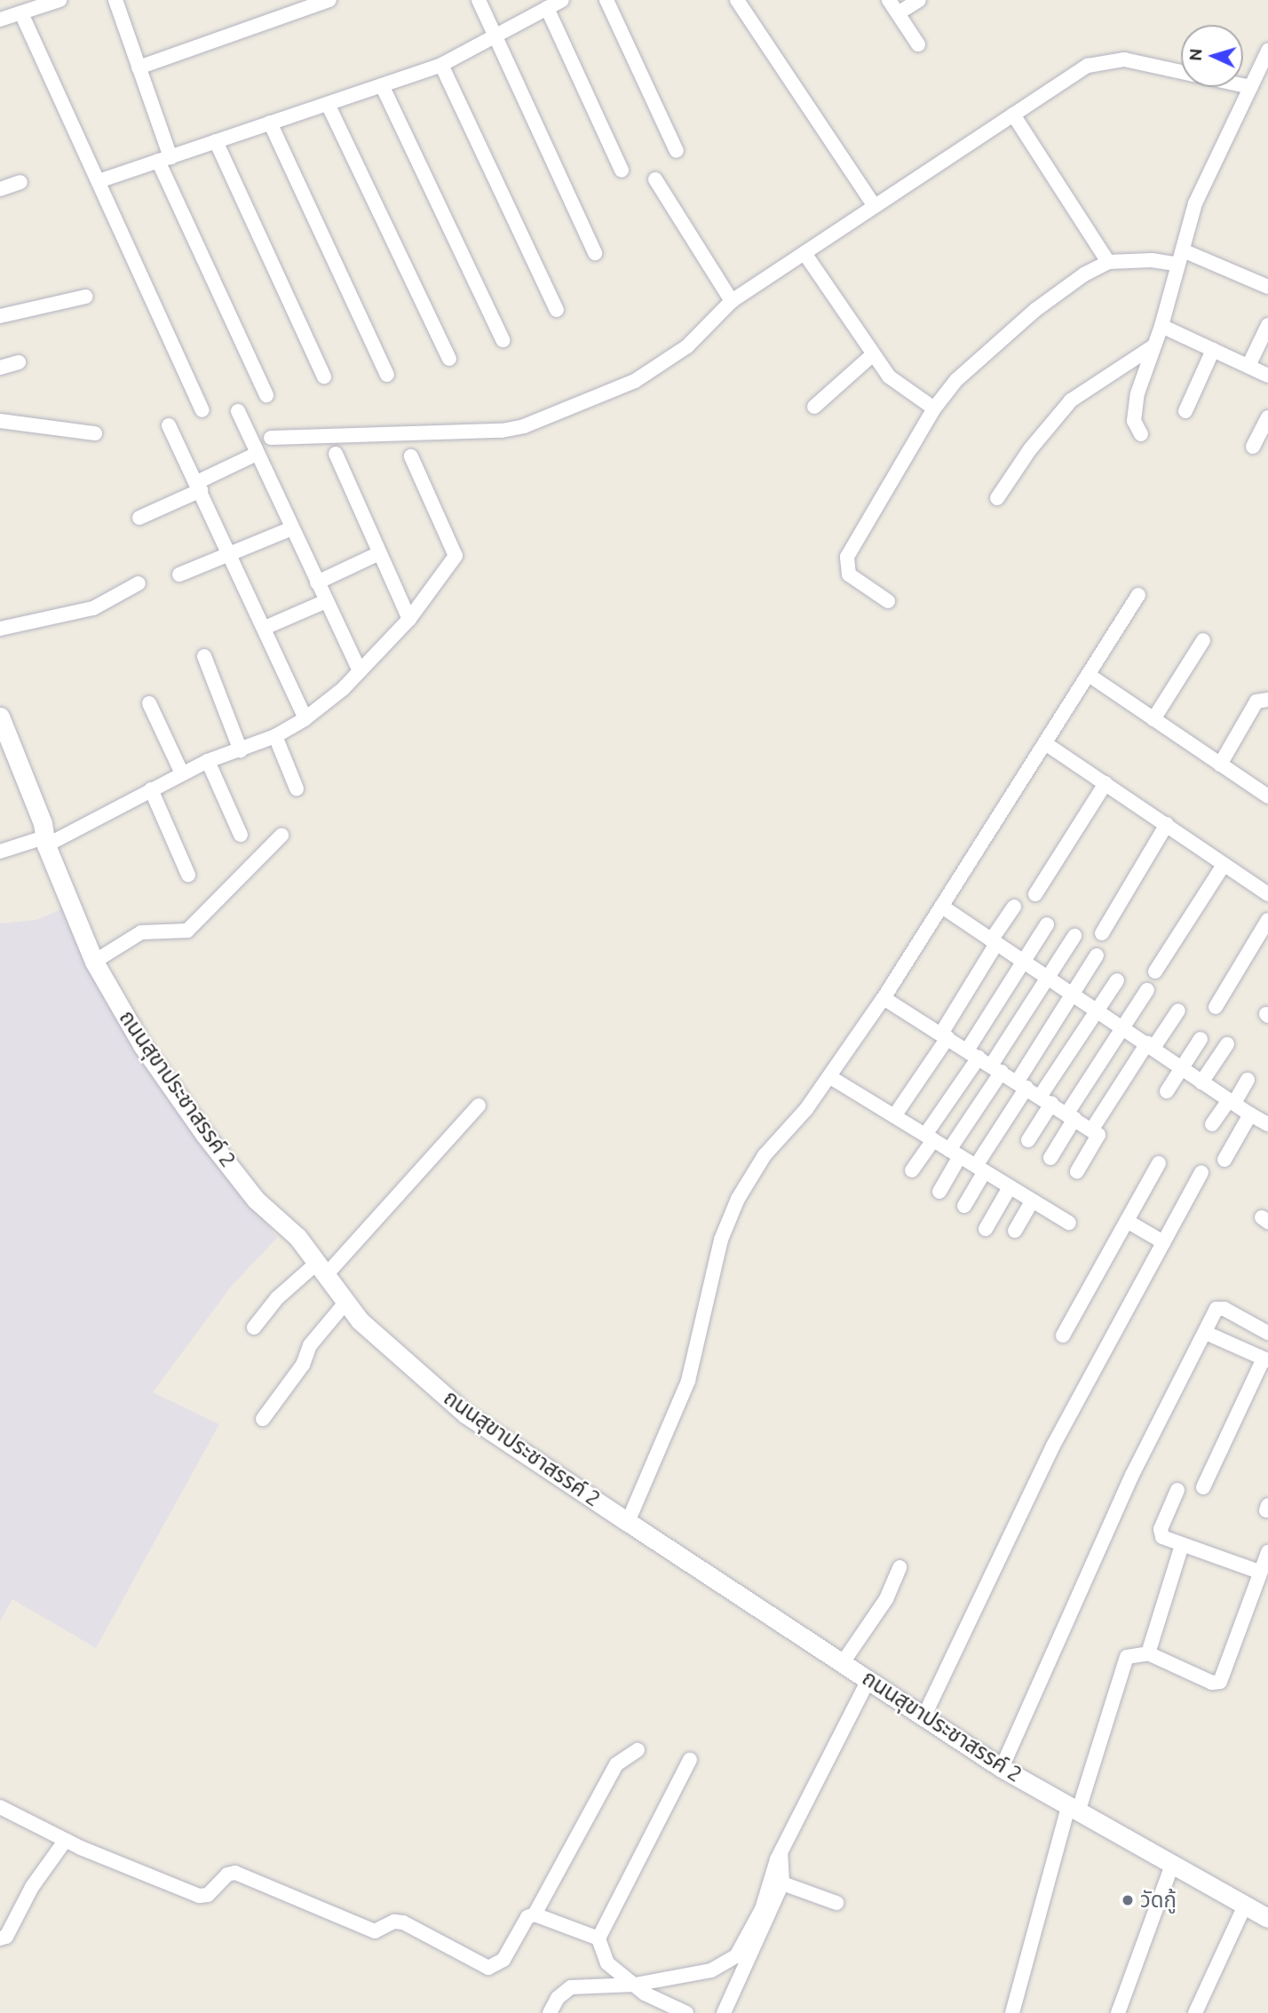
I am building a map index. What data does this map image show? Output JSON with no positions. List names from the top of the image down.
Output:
{
  "streets": {
    "street": ["ถนนสุขาประชาสรรค์ 2"]
  },
  "places": ["วัดกู้"],
  "north": "left"
}
